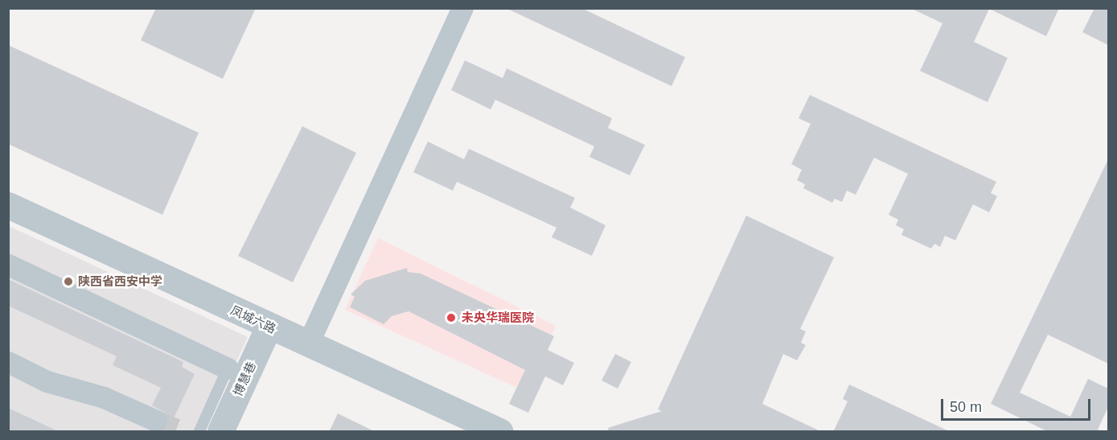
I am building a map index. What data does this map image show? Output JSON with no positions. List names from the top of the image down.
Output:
{
  "streets": {
    "street": ["凤城六路", "博慧巷"]
  },
  "crossings": [
    ["凤城六路", "博慧巷"]
  ],
  "places": ["陕西省西安中学", "未央华瑞医院"],
  "scale_bar": "50 m"
}
